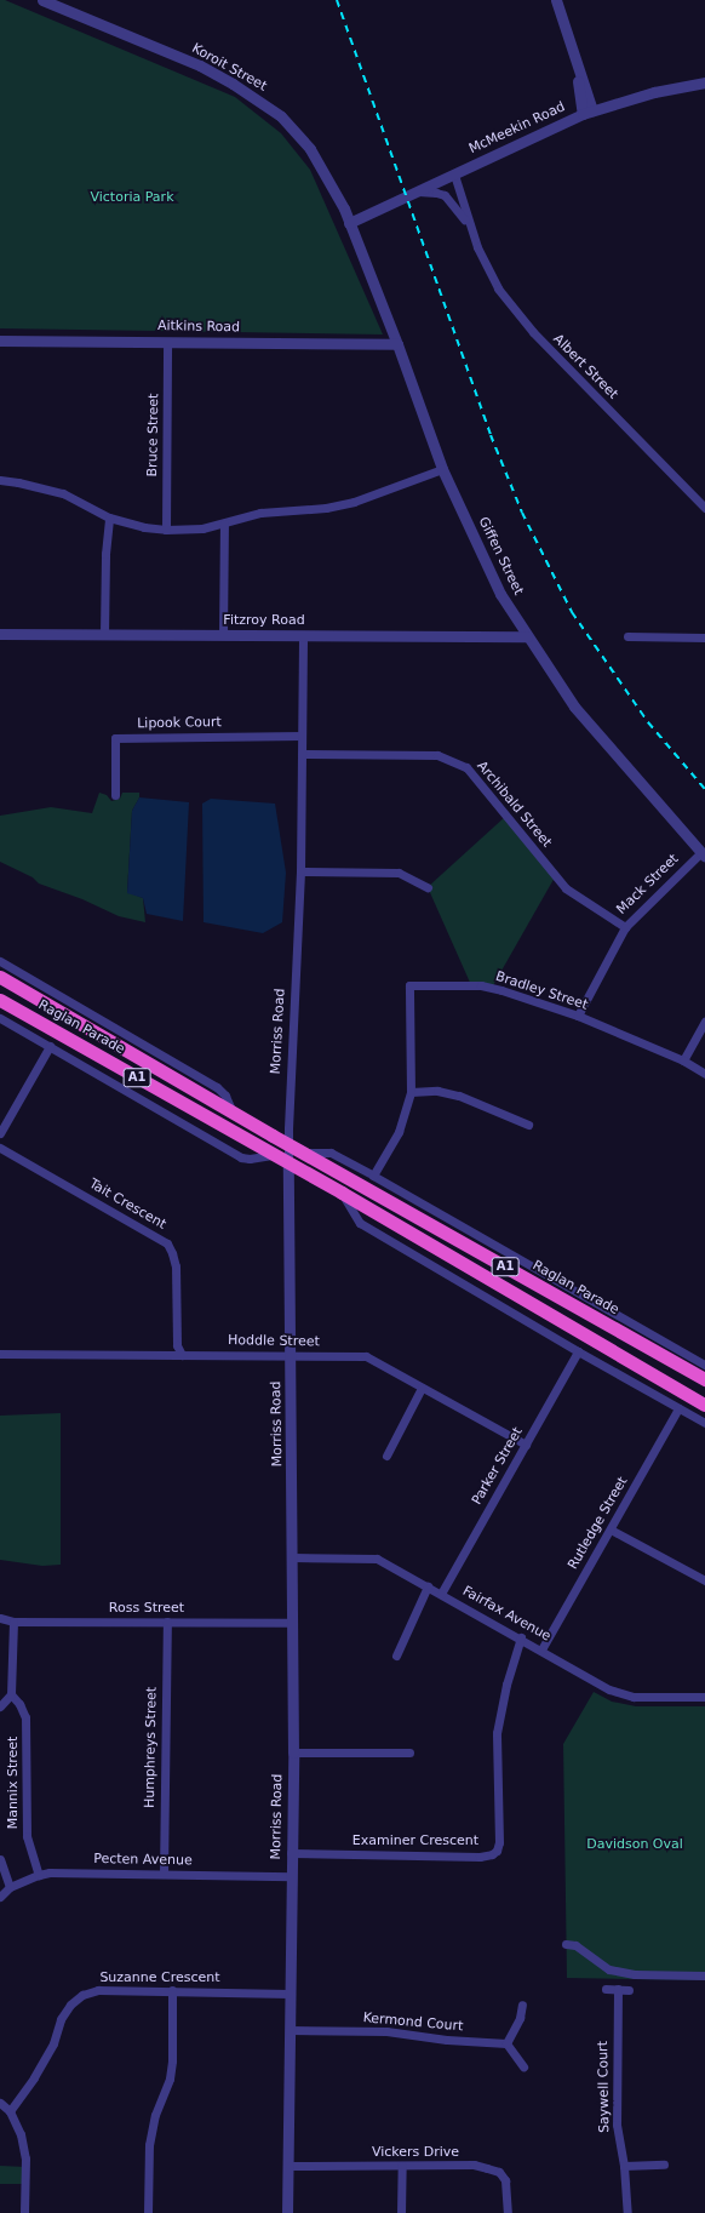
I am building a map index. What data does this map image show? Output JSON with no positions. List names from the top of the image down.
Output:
{
  "streets": {
    "highway": ["Raglan Parade", "A1"],
    "street": [
      "Koroit Street",
      "McMeekin Road",
      "Aitkins Road",
      "Albert Street",
      "Bruce Street",
      "Giffen Street",
      "Fitzroy Road",
      "Lipook Court",
      "Archibald Street",
      "Mack Street",
      "Bradley Street",
      "Morriss Road",
      "Tait Crescent",
      "Hoddle Street",
      "Parker Street",
      "Rutledge Street",
      "Ross Street",
      "Fairfax Avenue",
      "Humphreys Street",
      "Mannix Street",
      "Examiner Crescent",
      "Pecten Avenue",
      "Suzanne Crescent",
      "Kermond Court",
      "Saywell Court",
      "Vickers Drive"
    ]
  },
  "crossings": [
    ["Koroit Street", "McMeekin Road"],
    ["Koroit Street", "Giffen Street"],
    ["McMeekin Road", "Albert Street"],
    ["McMeekin Road", "Giffen Street"],
    ["Aitkins Road", "Bruce Street"],
    ["Aitkins Road", "Giffen Street"],
    ["Giffen Street", "Fitzroy Road"],
    ["Giffen Street", "Mack Street"],
    ["Fitzroy Road", "Morriss Road"],
    ["Lipook Court", "Morriss Road"],
    ["Archibald Street", "Mack Street"],
    ["Archibald Street", "Morriss Road"],
    ["Mack Street", "Bradley Street"],
    ["Bradley Street", "Raglan Parade"],
    ["Raglan Parade", "Morriss Road"],
    ["Morriss Road", "Hoddle Street"],
    ["Morriss Road", "Ross Street"],
    ["Morriss Road", "Fairfax Avenue"],
    ["Morriss Road", "Examiner Crescent"],
    ["Morriss Road", "Pecten Avenue"],
    ["Morriss Road", "Suzanne Crescent"],
    ["Morriss Road", "Kermond Court"],
    ["Morriss Road", "Vickers Drive"],
    ["Tait Crescent", "Hoddle Street"],
    ["Hoddle Street", "Parker Street"],
    ["Parker Street", "Fairfax Avenue"],
    ["Rutledge Street", "Fairfax Avenue"],
    ["Ross Street", "Humphreys Street"],
    ["Fairfax Avenue", "Examiner Crescent"],
    ["Humphreys Street", "Pecten Avenue"],
    ["Mannix Street", "Pecten Avenue"]
  ],
  "parks": ["Victoria Park", "Davidson Oval"]
}
